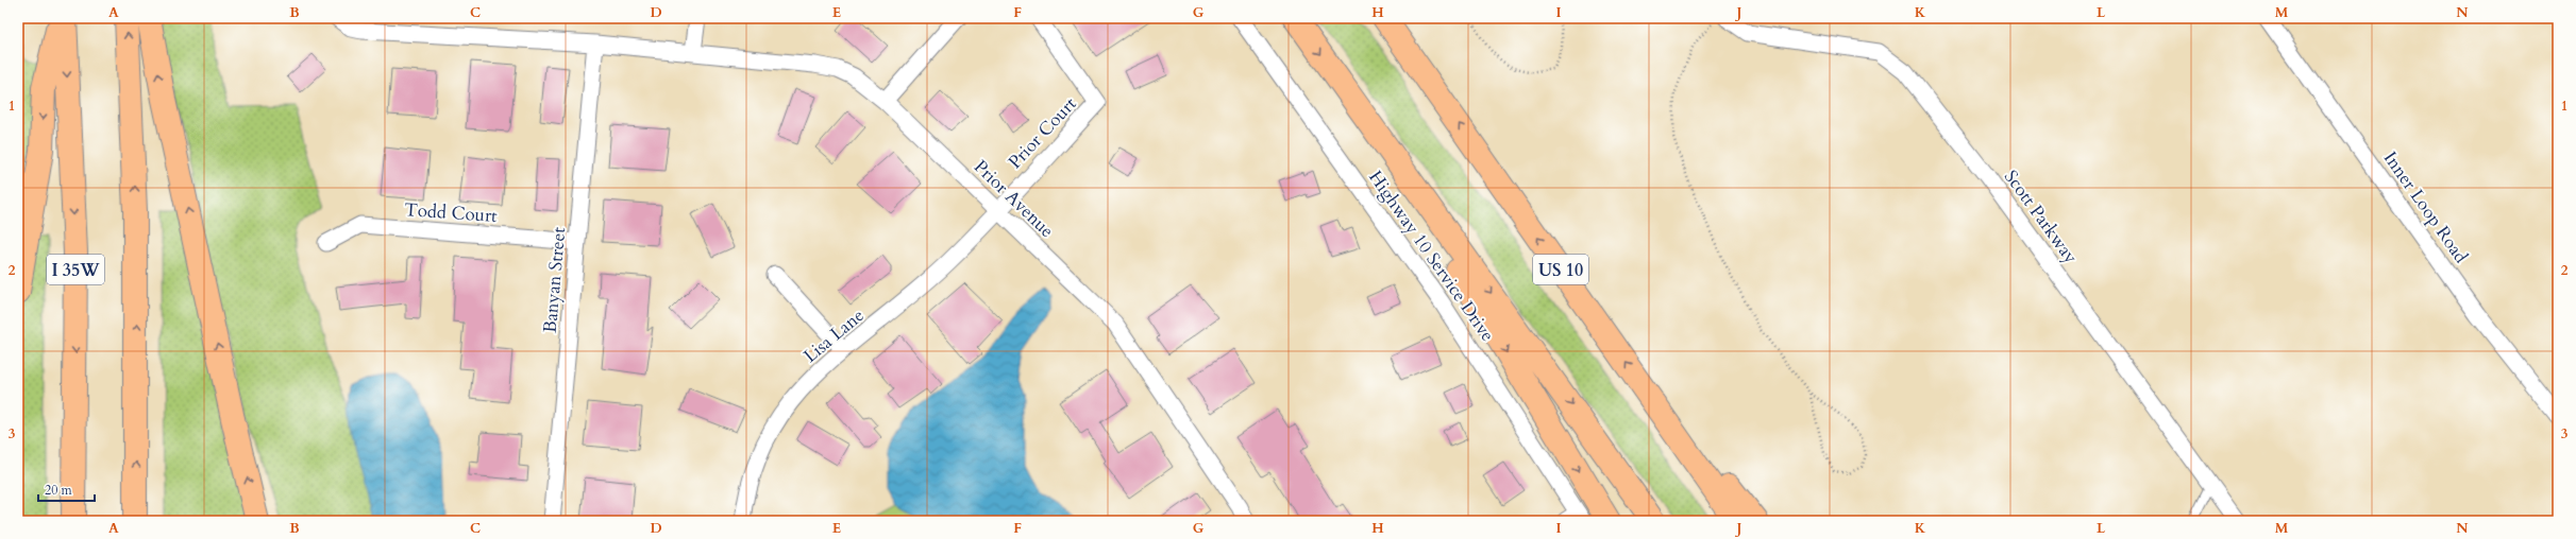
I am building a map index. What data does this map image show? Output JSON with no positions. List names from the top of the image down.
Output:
{
  "streets": {
    "highway": ["I 35W", "US 10"],
    "street": [
      "Prior Court",
      "Prior Avenue",
      "Inner Loop Road",
      "Todd Court",
      "Scott Parkway",
      "Highway 10 Service Drive",
      "Banyan Street",
      "Lisa Lane"
    ]
  },
  "crossings": [
    ["Prior Court", "Prior Avenue"],
    ["Prior Court", "Lisa Lane"],
    ["Prior Avenue", "Banyan Street"],
    ["Prior Avenue", "Lisa Lane"],
    ["Todd Court", "Banyan Street"]
  ],
  "scale_bar": "20 m",
  "grid": {
    "columns": [
      "A",
      "B",
      "C",
      "D",
      "E",
      "F",
      "G",
      "H",
      "I",
      "J",
      "K",
      "L",
      "M",
      "N"
    ],
    "rows": ["1", "2", "3"]
  }
}
